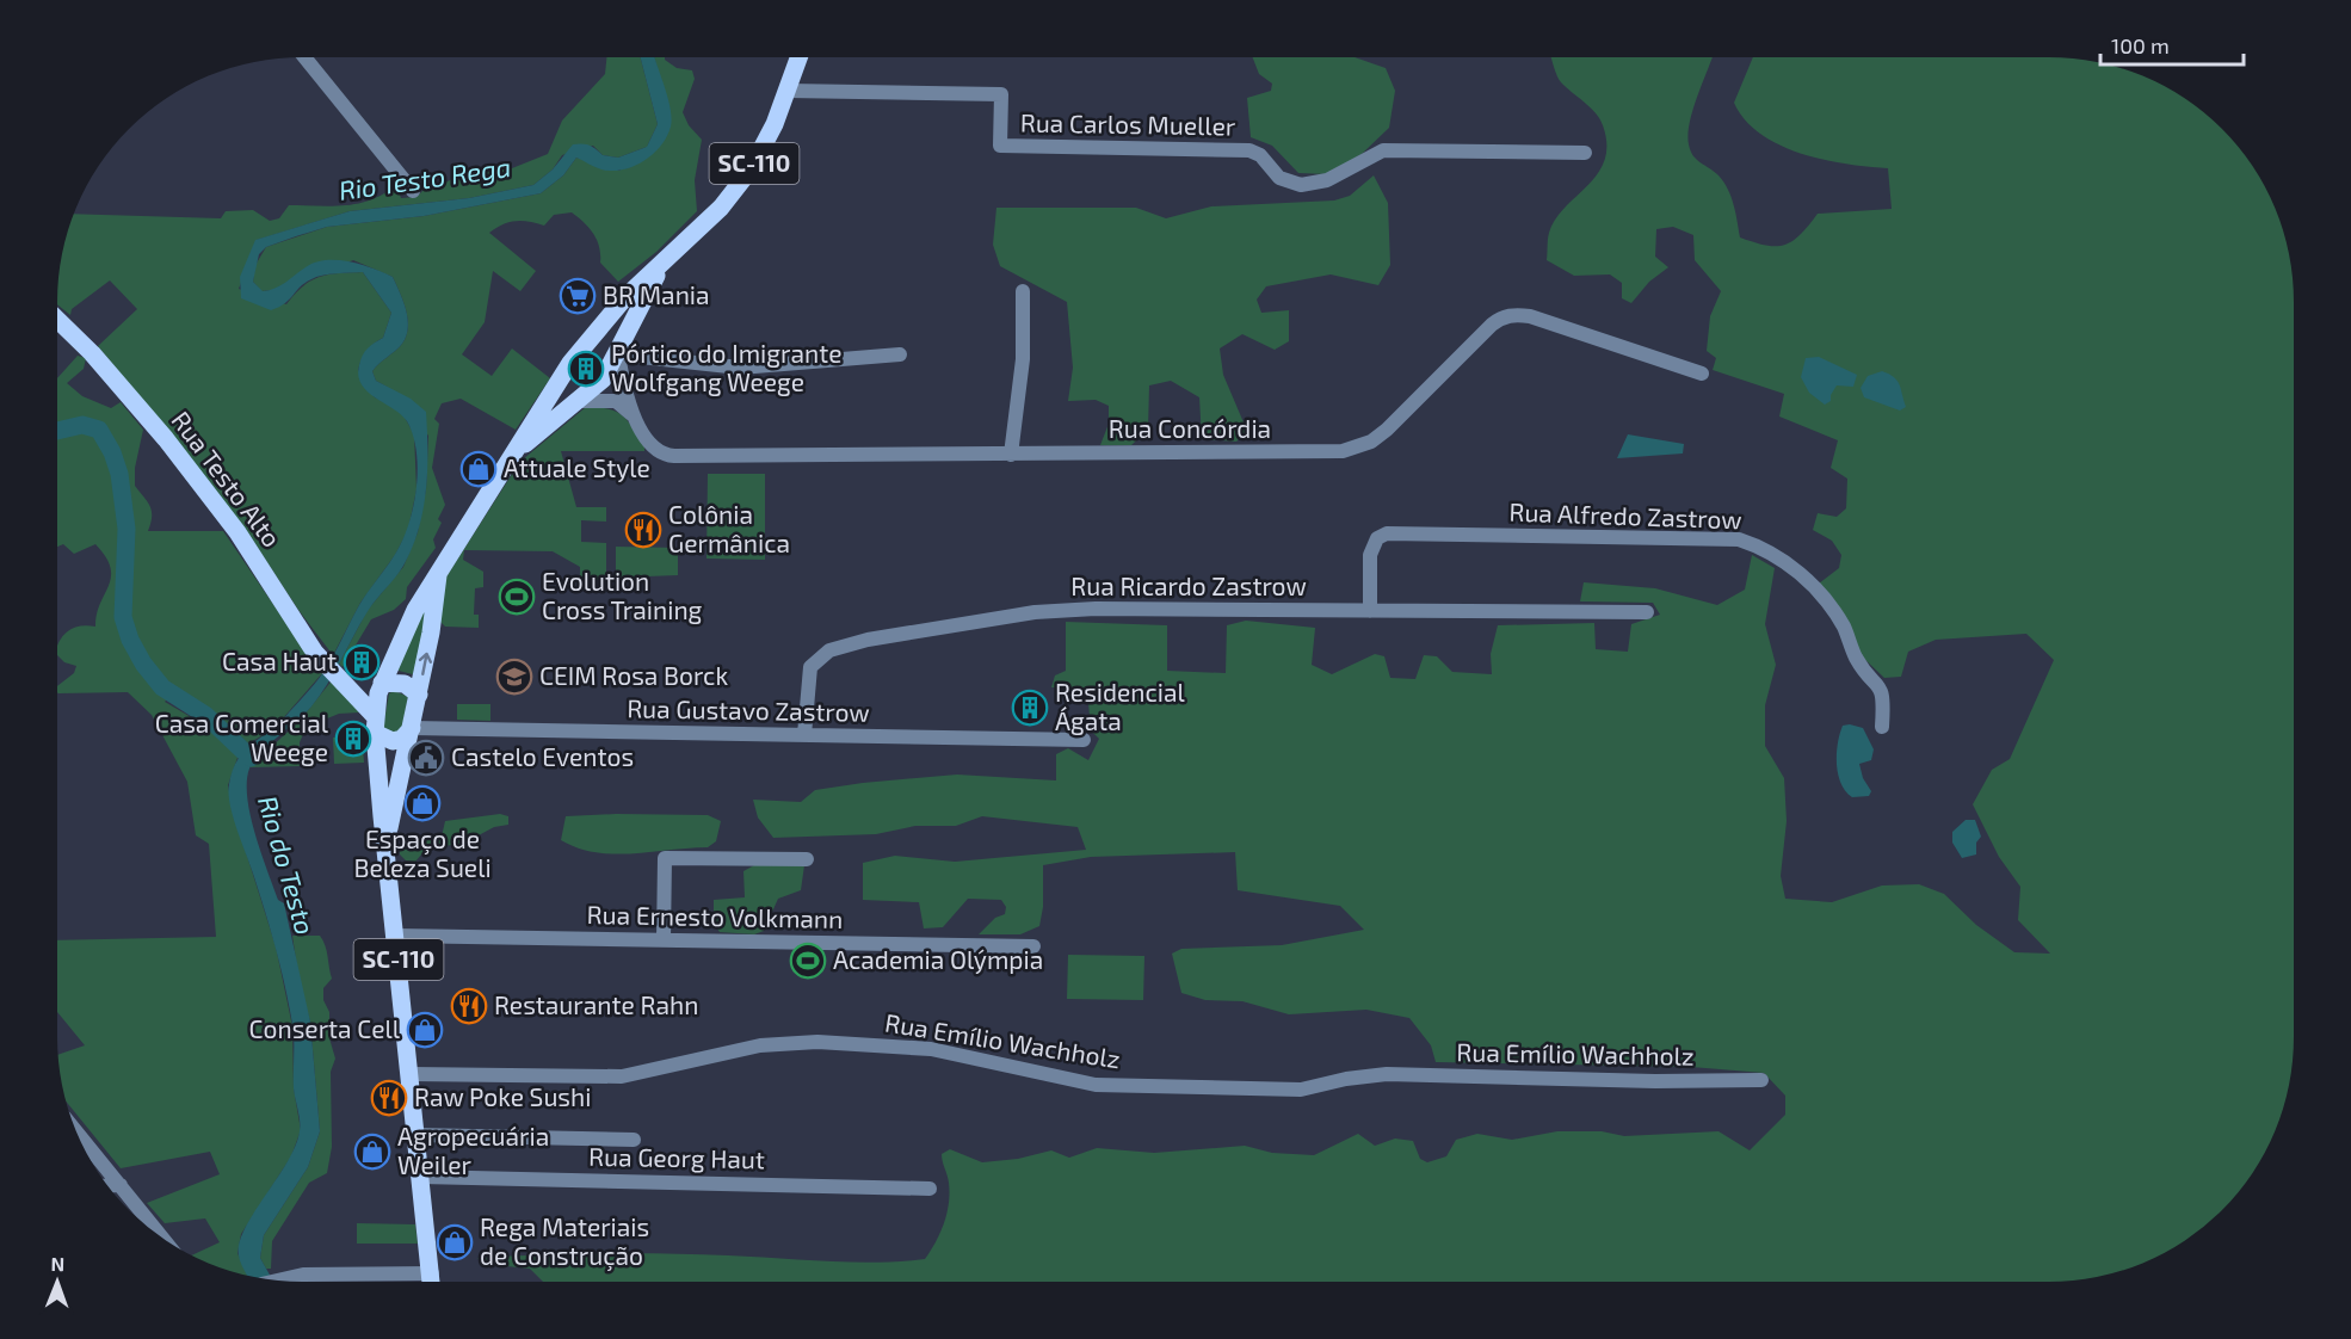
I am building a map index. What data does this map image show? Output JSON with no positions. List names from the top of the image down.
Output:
{
  "streets": {
    "main road": ["SC-110", "Rua Testo Alto"],
    "street": [
      "Rua Carlos Mueller",
      "Rua Concórdia",
      "Rua Alfredo Zastrow",
      "Rua Ricardo Zastrow",
      "Rua Gustavo Zastrow",
      "Rua Ernesto Volkmann",
      "Rua Emílio Wachholz",
      "Rua Georg Haut"
    ]
  },
  "crossings": [
    ["Rua Carlos Mueller", "SC-110"],
    ["SC-110", "Rua Concórdia"],
    ["SC-110", "Rua Testo Alto"],
    ["SC-110", "Rua Gustavo Zastrow"],
    ["SC-110", "Rua Ernesto Volkmann"],
    ["SC-110", "Rua Emílio Wachholz"],
    ["SC-110", "Rua Georg Haut"],
    ["Rua Testo Alto", "Rua Gustavo Zastrow"],
    ["Rua Alfredo Zastrow", "Rua Ricardo Zastrow"],
    ["Rua Ricardo Zastrow", "Rua Gustavo Zastrow"]
  ],
  "water": ["Rio Testo Rega", "Rio do Testo"],
  "places": {
    "supermarket": ["BR Mania"],
    "building": [
      "Pórtico do Imigrante Wolfgang Weege",
      "Casa Haut",
      "Residencial Ágata",
      "Casa Comercial Weege"
    ],
    "shop": [
      "Attuale Style",
      "Espaço de Beleza Sueli",
      "Conserta Cell",
      "Agropecuária Weiler",
      "Rega Materiais de Construção"
    ],
    "restaurant": ["Colônia Germânica", "Restaurante Rahn", "Raw Poke Sushi"],
    "sports": ["Evolution Cross Training", "Academia Olýmpia"],
    "school or university": ["CEIM Rosa Borck"],
    "public building": ["Castelo Eventos"]
  },
  "scale_bar": "100 m",
  "north": "top"
}
